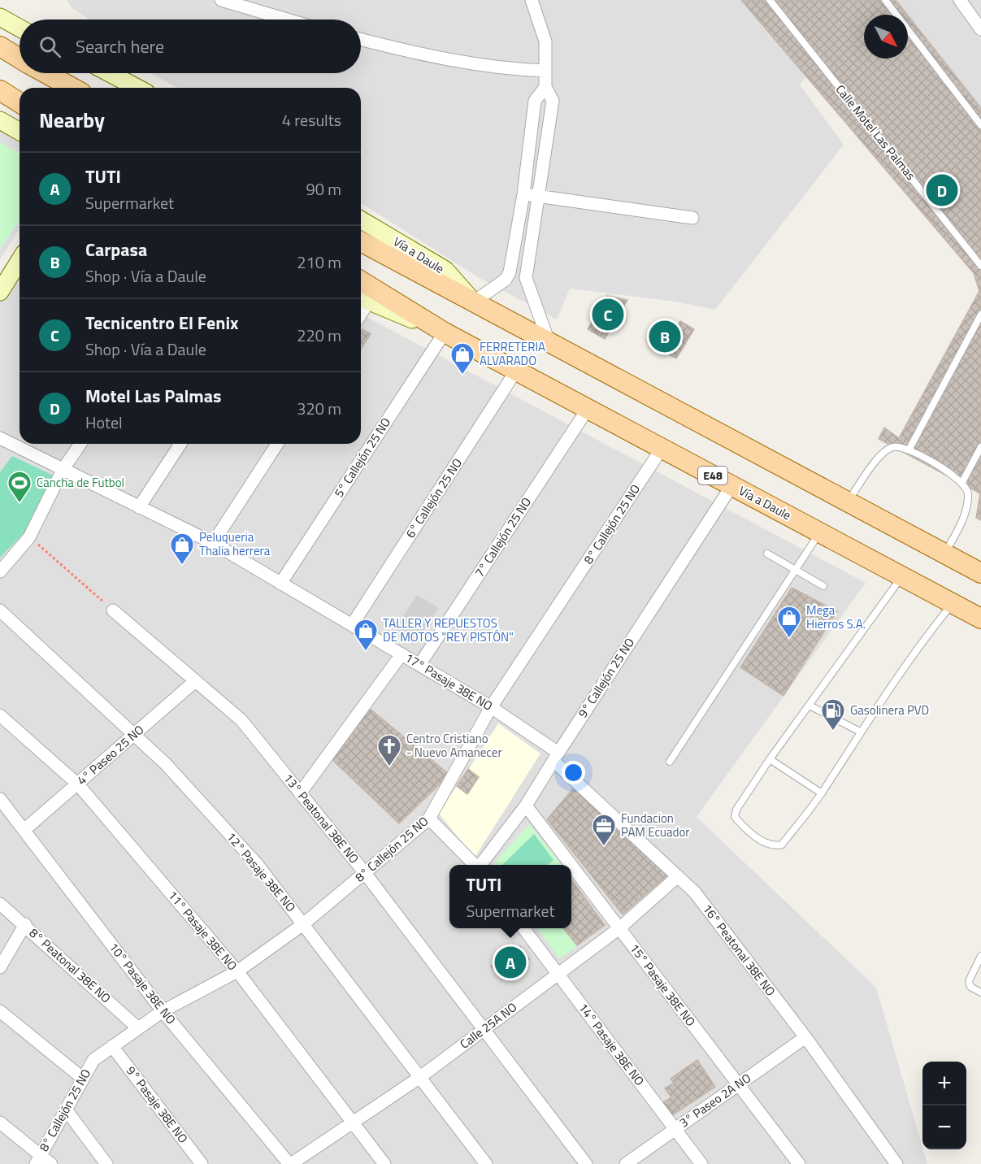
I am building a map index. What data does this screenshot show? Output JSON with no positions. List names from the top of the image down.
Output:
{
  "streets": {
    "main road": ["Vía a Daule", "E48"],
    "street": [
      "5° Callejón 25 NO",
      "6° Callejón 25 NO",
      "8° Callejón 25 NO",
      "7° Callejón 25 NO",
      "9° Callejón 25 NO",
      "17° Pasaje 38E NO",
      "4° Paseo 25 NO",
      "13° Peatonal 38E NO",
      "12° Pasaje 38E NO",
      "11° Pasaje 38E NO",
      "16° Peatonal 38E NO",
      "8° Peatonal 38E NO",
      "10° Pasaje 38E NO",
      "15° Pasaje 38E NO",
      "Calle 25A NO",
      "14° Pasaje 38E NO",
      "3° Paseo 2A NO",
      "9° Pasaje 38E NO"
    ],
    "lane": ["Calle Motel Las Palmas"]
  },
  "crossings": [
    ["Vía a Daule", "5° Callejón 25 NO"],
    ["Vía a Daule", "6° Callejón 25 NO"],
    ["Vía a Daule", "8° Callejón 25 NO"],
    ["Vía a Daule", "7° Callejón 25 NO"],
    ["Vía a Daule", "9° Callejón 25 NO"],
    ["5° Callejón 25 NO", "17° Pasaje 38E NO"],
    ["6° Callejón 25 NO", "17° Pasaje 38E NO"],
    ["8° Callejón 25 NO", "17° Pasaje 38E NO"],
    ["8° Callejón 25 NO", "13° Peatonal 38E NO"],
    ["8° Callejón 25 NO", "12° Pasaje 38E NO"],
    ["8° Callejón 25 NO", "11° Pasaje 38E NO"],
    ["8° Callejón 25 NO", "8° Peatonal 38E NO"],
    ["8° Callejón 25 NO", "10° Pasaje 38E NO"],
    ["8° Callejón 25 NO", "9° Pasaje 38E NO"],
    ["7° Callejón 25 NO", "17° Pasaje 38E NO"],
    ["9° Callejón 25 NO", "17° Pasaje 38E NO"],
    ["9° Callejón 25 NO", "16° Peatonal 38E NO"],
    ["9° Callejón 25 NO", "15° Pasaje 38E NO"],
    ["17° Pasaje 38E NO", "16° Peatonal 38E NO"],
    ["4° Paseo 25 NO", "13° Peatonal 38E NO"],
    ["4° Paseo 25 NO", "12° Pasaje 38E NO"],
    ["4° Paseo 25 NO", "11° Pasaje 38E NO"],
    ["4° Paseo 25 NO", "10° Pasaje 38E NO"],
    ["13° Peatonal 38E NO", "Calle 25A NO"],
    ["12° Pasaje 38E NO", "Calle 25A NO"],
    ["11° Pasaje 38E NO", "Calle 25A NO"],
    ["16° Peatonal 38E NO", "Calle 25A NO"],
    ["16° Peatonal 38E NO", "3° Paseo 2A NO"],
    ["10° Pasaje 38E NO", "Calle 25A NO"],
    ["15° Pasaje 38E NO", "Calle 25A NO"],
    ["15° Pasaje 38E NO", "3° Paseo 2A NO"],
    ["Calle 25A NO", "14° Pasaje 38E NO"],
    ["14° Pasaje 38E NO", "3° Paseo 2A NO"]
  ],
  "places": {
    "shop": [
      "FERRETERIA ALVARADO",
      "Peluqueria Thalia herrera",
      "Mega Hierros S.A.",
      "TALLER Y REPUESTOS DE MOTOS \"REY PISTÓN\""
    ],
    "sports": ["Cancha de Futbol"],
    "fuel station": ["Gasolinera PVD"],
    "church": ["Centro Cristiano - Nuevo Amanecer"],
    "office": ["Fundacion PAM Ecuador"]
  },
  "north": "bottom right",
  "page": {
    "search": "Search here",
    "heading": ["Nearby", "4 results"],
    "list": [
      {
        "mark": "A",
        "name": "TUTI",
        "note": "Supermarket",
        "value": "90 m"
      },
      {
        "mark": "B",
        "name": "Carpasa",
        "note": "Shop · Vía a Daule",
        "value": "210 m"
      },
      {
        "mark": "C",
        "name": "Tecnicentro El Fenix",
        "note": "Shop · Vía a Daule",
        "value": "220 m"
      },
      {
        "mark": "D",
        "name": "Motel Las Palmas",
        "note": "Hotel",
        "value": "320 m"
      }
    ],
    "pins": [
      "D",
      "C",
      "B",
      "A"
    ],
    "popup": ["TUTI", "Supermarket"],
    "map_buttons": ["+", "−"]
  }
}
